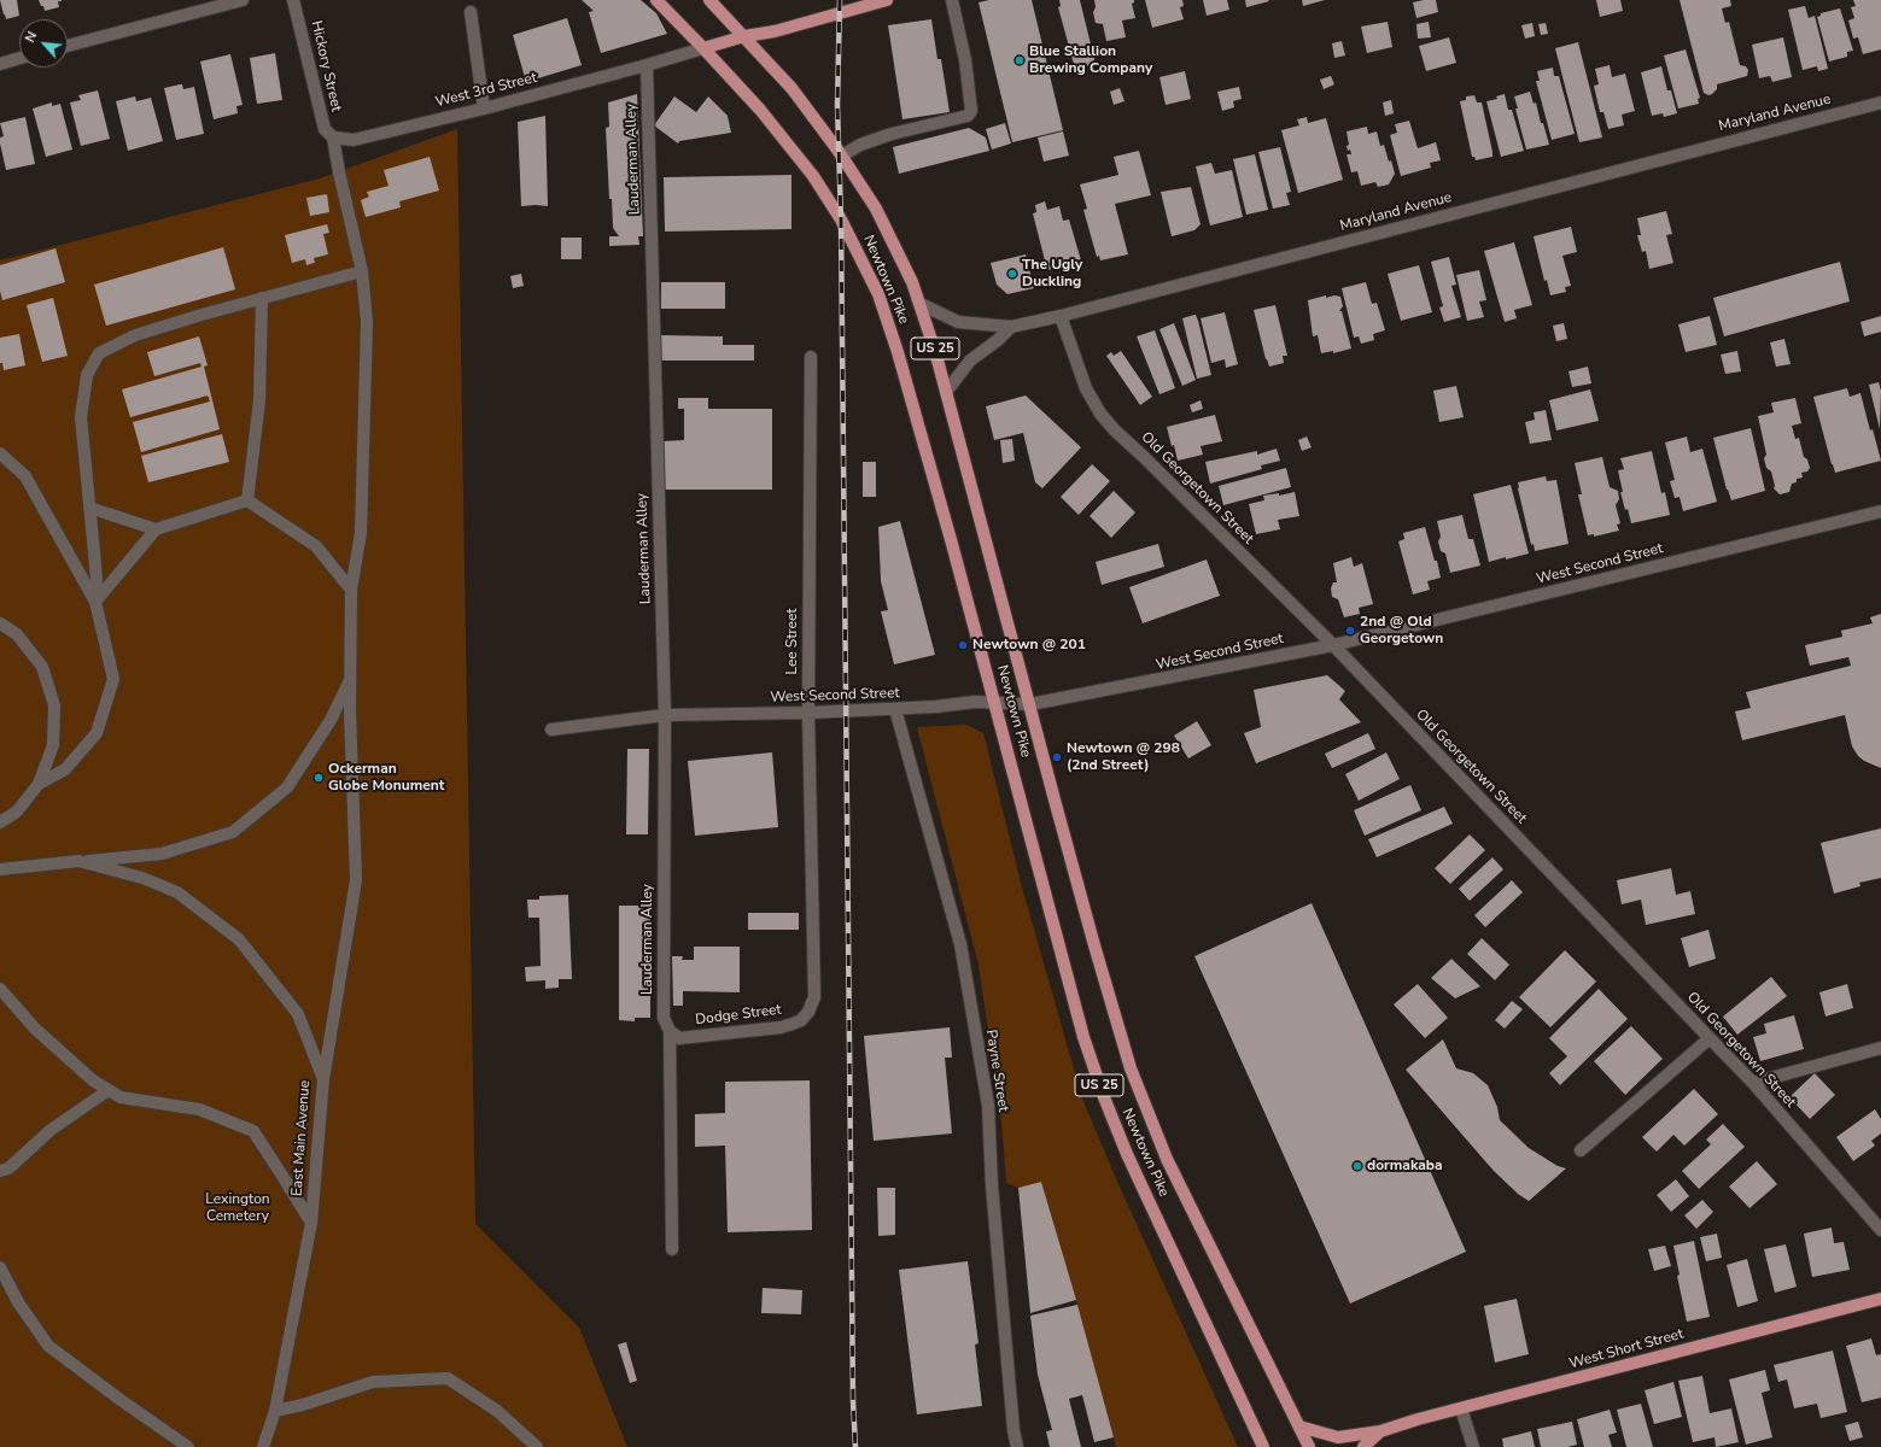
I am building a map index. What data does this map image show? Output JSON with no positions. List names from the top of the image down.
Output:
{
  "streets": {
    "main road": ["Newtown Pike", "US 25", "West Short Street"],
    "street": [
      "Hickory Street",
      "West 3rd Street",
      "Maryland Avenue",
      "Lauderman Alley",
      "Old Georgetown Street",
      "West Second Street",
      "Lee Street",
      "Dodge Street",
      "Payne Street",
      "East Main Avenue"
    ]
  },
  "crossings": [
    ["Hickory Street", "West 3rd Street"],
    ["Hickory Street", "East Main Avenue"],
    ["West 3rd Street", "Lauderman Alley"],
    ["Maryland Avenue", "Newtown Pike"],
    ["Maryland Avenue", "Old Georgetown Street"],
    ["Lauderman Alley", "West Second Street"],
    ["Lauderman Alley", "Dodge Street"],
    ["Newtown Pike", "West Second Street"],
    ["Newtown Pike", "West Short Street"],
    ["Old Georgetown Street", "West Second Street"],
    ["West Second Street", "Lee Street"],
    ["West Second Street", "Payne Street"],
    ["Lee Street", "Dodge Street"]
  ],
  "parks": ["Lexington Cemetery"],
  "places": [
    "Blue Stallion Brewing Company",
    "The Ugly Duckling",
    "2nd @ Old Georgetown",
    "Newtown @ 201",
    "Newtown @ 298 (2nd Street)",
    "Ockerman Globe Monument",
    "dormakaba"
  ],
  "north": "top left"
}
